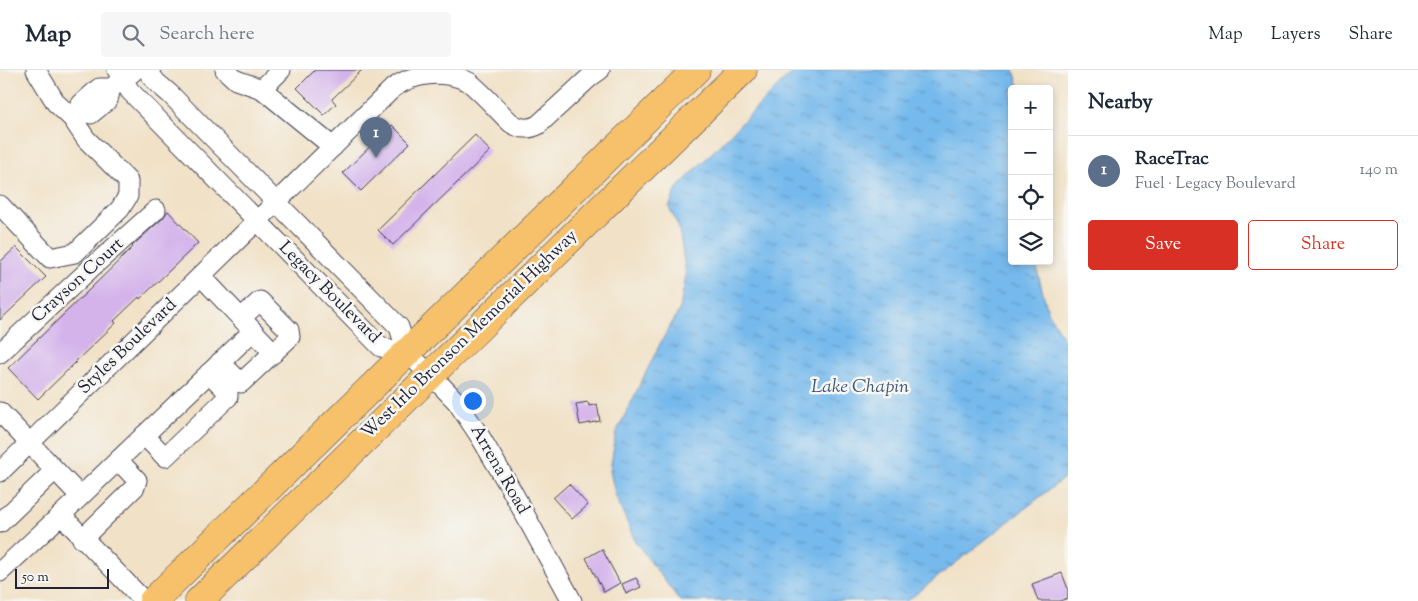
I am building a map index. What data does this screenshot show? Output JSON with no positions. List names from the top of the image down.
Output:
{
  "streets": {
    "highway": ["West Irlo Bronson Memorial Highway"],
    "street": [
      "Crayson Court",
      "Legacy Boulevard",
      "Styles Boulevard",
      "Arrena Road"
    ]
  },
  "crossings": [
    ["Legacy Boulevard", "West Irlo Bronson Memorial Highway"],
    ["Legacy Boulevard", "Styles Boulevard"],
    ["Legacy Boulevard", "Arrena Road"],
    ["West Irlo Bronson Memorial Highway", "Arrena Road"]
  ],
  "water": ["Lake Chapin"],
  "scale_bar": "50 m",
  "page": {
    "header": "Map",
    "search": "Search here",
    "nav": ["Map", "Layers", "Share"],
    "heading": "Nearby",
    "map_buttons": ["+", "−"],
    "pins": "1",
    "list": [
      {
        "mark": "1",
        "name": "RaceTrac",
        "note": "Fuel · Legacy Boulevard",
        "value": "140 m"
      }
    ],
    "buttons": ["Save", "Share"],
    "scale": "50 m"
  }
}
